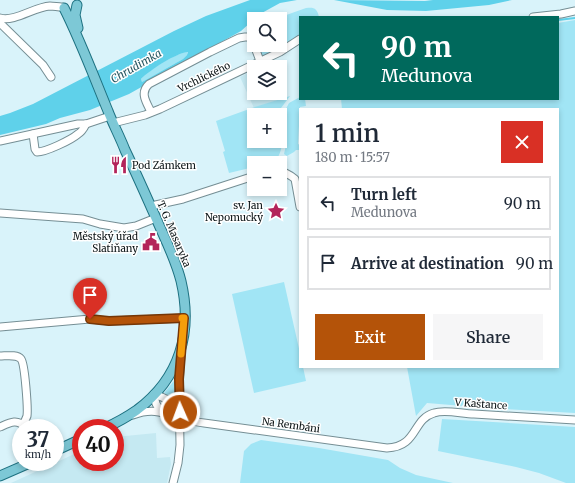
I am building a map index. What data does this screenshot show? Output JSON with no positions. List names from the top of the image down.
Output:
{
  "streets": {
    "main road": ["T. G. Masaryka"],
    "street": ["Vrchlického", "V Kaštance", "Na Rembáni"]
  },
  "crossings": [
    ["Vrchlického", "T. G. Masaryka"],
    ["V Kaštance", "Na Rembáni"]
  ],
  "water": ["Chrudimka"],
  "places": {
    "restaurant": ["Pod Zámkem"],
    "place": ["sv. Jan Nepomucký"],
    "public building": ["Městský úřad Slatiňany"]
  },
  "page": {
    "map_buttons": ["+", "−"],
    "turn": ["90 m", "Medunova"],
    "heading": ["1 min", "180 m · 15:57"],
    "list": [
      {
        "name": "Turn left",
        "note": "Medunova",
        "value": "90 m"
      },
      {
        "name": "Arrive at destination",
        "value": "90 m"
      }
    ],
    "buttons": ["Exit", "Share"],
    "speed": "37 km/h",
    "limit": "40"
  }
}
